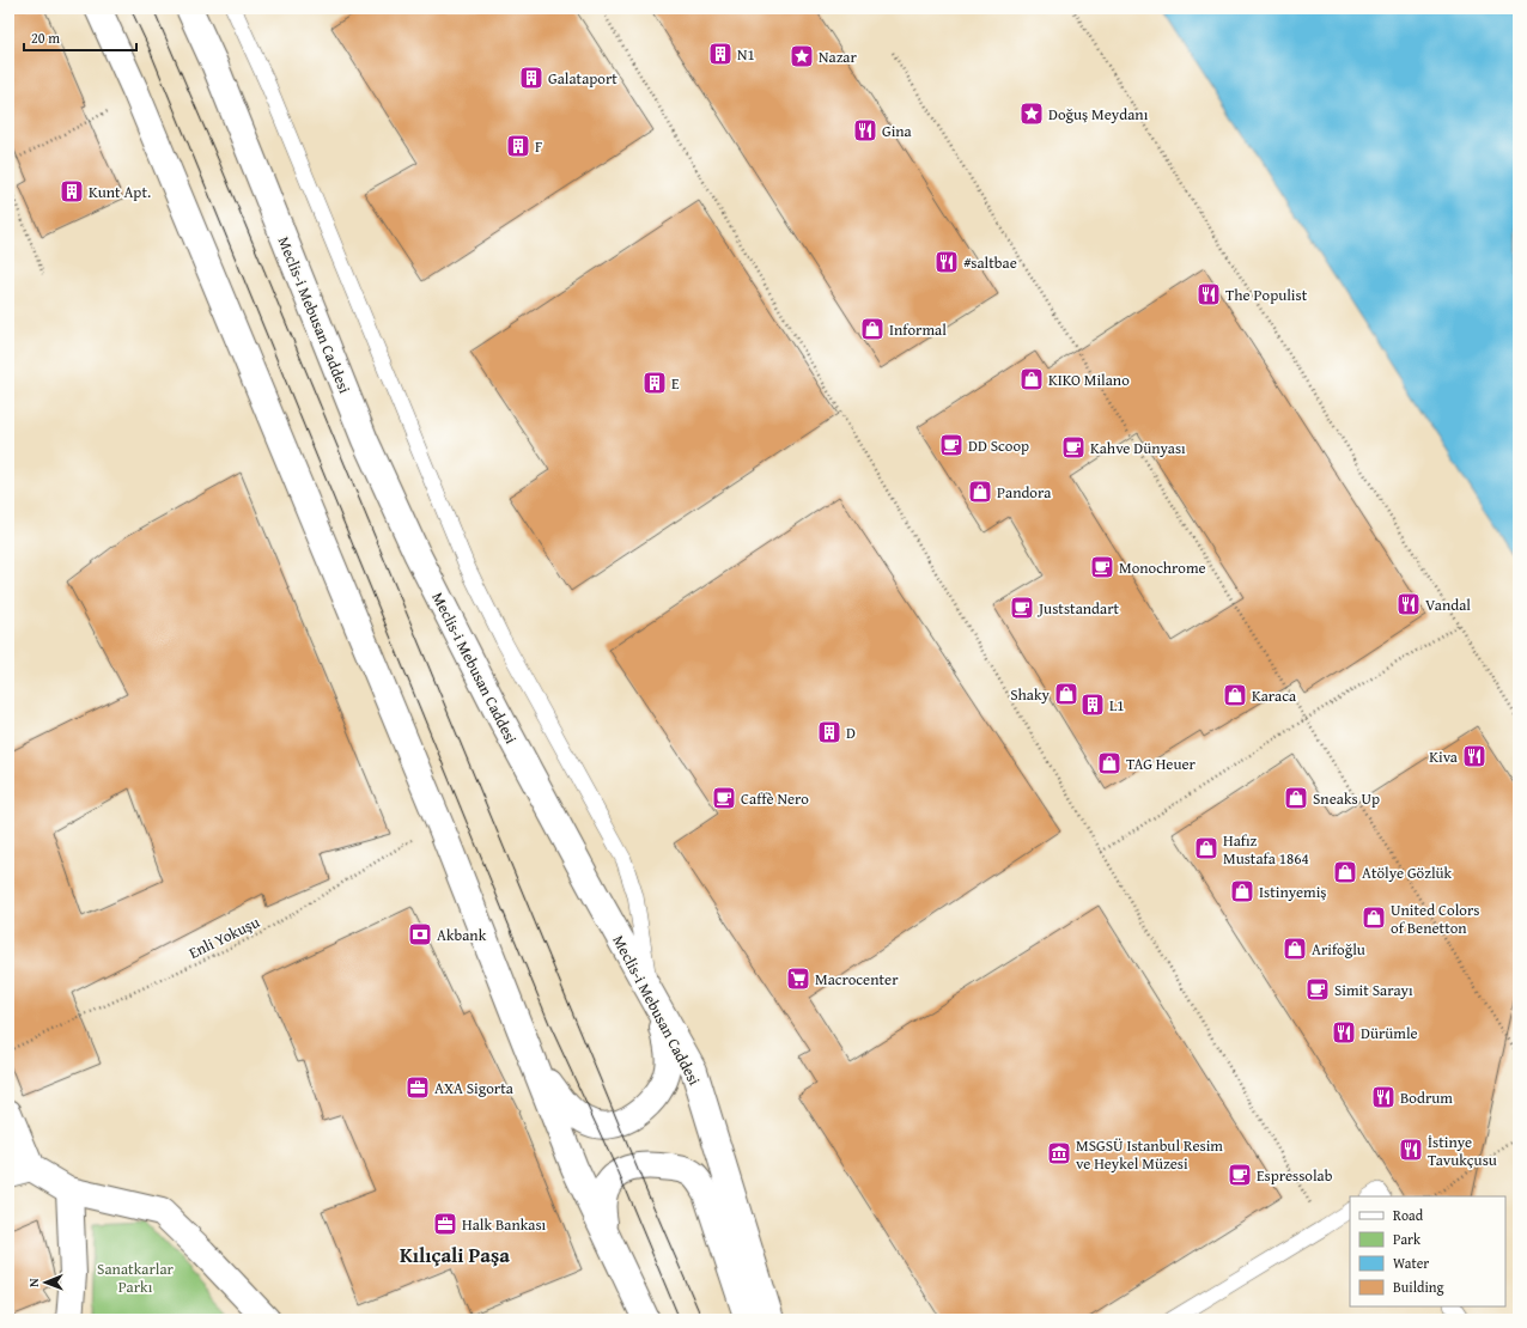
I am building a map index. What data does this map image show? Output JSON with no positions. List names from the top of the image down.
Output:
{
  "streets": {
    "main road": ["Meclis-i Mebusan Caddesi"],
    "path": ["Enli Yokuşu"]
  },
  "districts": ["Kılıçali Paşa"],
  "parks": ["Sanatkarlar Parkı"],
  "places": {
    "building": [
      "N1",
      "Galataport",
      "F",
      "Kunt Apt.",
      "E",
      "L1",
      "D"
    ],
    "place": ["Nazar", "Doğuş Meydanı"],
    "restaurant": [
      "Gina",
      "#saltbae",
      "The Populist",
      "Vandal",
      "Kiva",
      "Dürümle",
      "Bodrum",
      "İstinye Tavukçusu"
    ],
    "shop": [
      "Informal",
      "KIKO Milano",
      "Pandora",
      "Shaky",
      "Karaca",
      "TAG Heuer",
      "Sneaks Up",
      "Hafız Mustafa 1864",
      "Atölye Gözlük",
      "Istinyemiş",
      "United Colors of Benetton",
      "Arifoğlu"
    ],
    "cafe": [
      "DD Scoop",
      "Kahve Dünyası",
      "Monochrome",
      "Juststandart",
      "Caffè Nero",
      "Simit Sarayı",
      "Espressolab"
    ],
    "bank": ["Akbank"],
    "supermarket": ["Macrocenter"],
    "office": ["AXA Sigorta", "Halk Bankası"],
    "museum": ["MSGSÜ Istanbul Resim ve Heykel Müzesi"]
  },
  "legend": [
    "Road",
    "Park",
    "Water",
    "Building"
  ],
  "scale_bar": "20 m",
  "north": "left"
}
